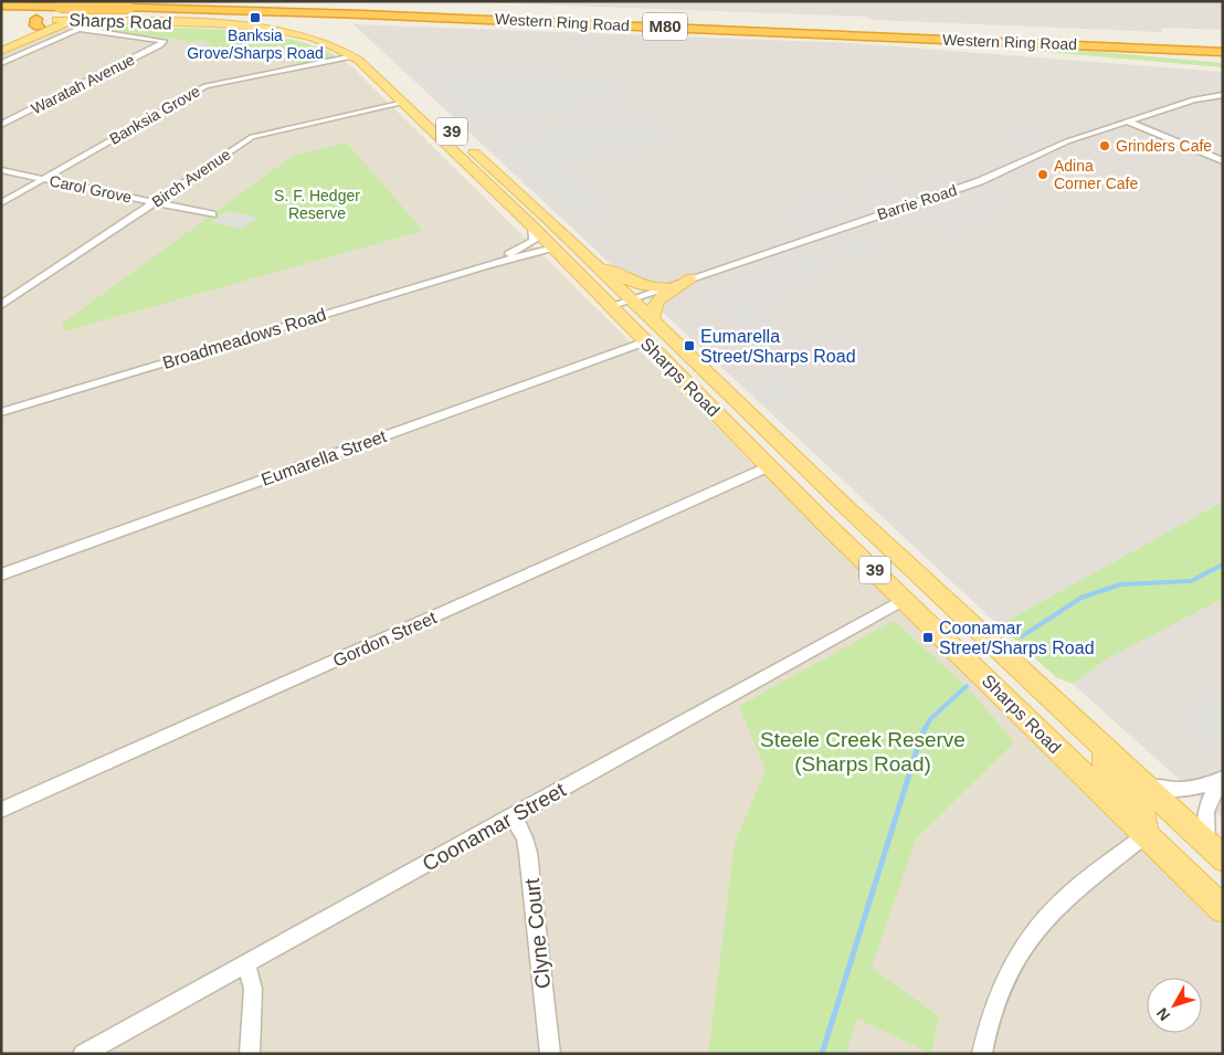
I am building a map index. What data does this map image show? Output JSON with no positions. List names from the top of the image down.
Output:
{
  "streets": {
    "highway": ["Western Ring Road", "M80"],
    "main road": ["Sharps Road", "39"],
    "street": [
      "Waratah Avenue",
      "Banksia Grove",
      "Birch Avenue",
      "Carol Grove",
      "Barrie Road",
      "Broadmeadows Road",
      "Eumarella Street",
      "Gordon Street",
      "Coonamar Street",
      "Clyne Court"
    ]
  },
  "crossings": [
    ["Sharps Road", "Waratah Avenue"],
    ["Sharps Road", "Banksia Grove"],
    ["Sharps Road", "39"],
    ["Sharps Road", "Birch Avenue"],
    ["Sharps Road", "Barrie Road"],
    ["Sharps Road", "Broadmeadows Road"],
    ["Sharps Road", "Eumarella Street"],
    ["Sharps Road", "Gordon Street"],
    ["Sharps Road", "Coonamar Street"],
    ["Banksia Grove", "Carol Grove"],
    ["Birch Avenue", "Carol Grove"],
    ["Coonamar Street", "Clyne Court"]
  ],
  "parks": ["S. F. Hedger Reserve", "Steele Creek Reserve (Sharps Road)"],
  "places": {
    "transit": ["Banksia Grove/Sharps Road", "Eumarella Street/Sharps Road", "Coonamar Street/Sharps Road"],
    "other": ["Grinders Cafe", "Adina Corner Cafe"]
  },
  "north": "bottom left"
}
